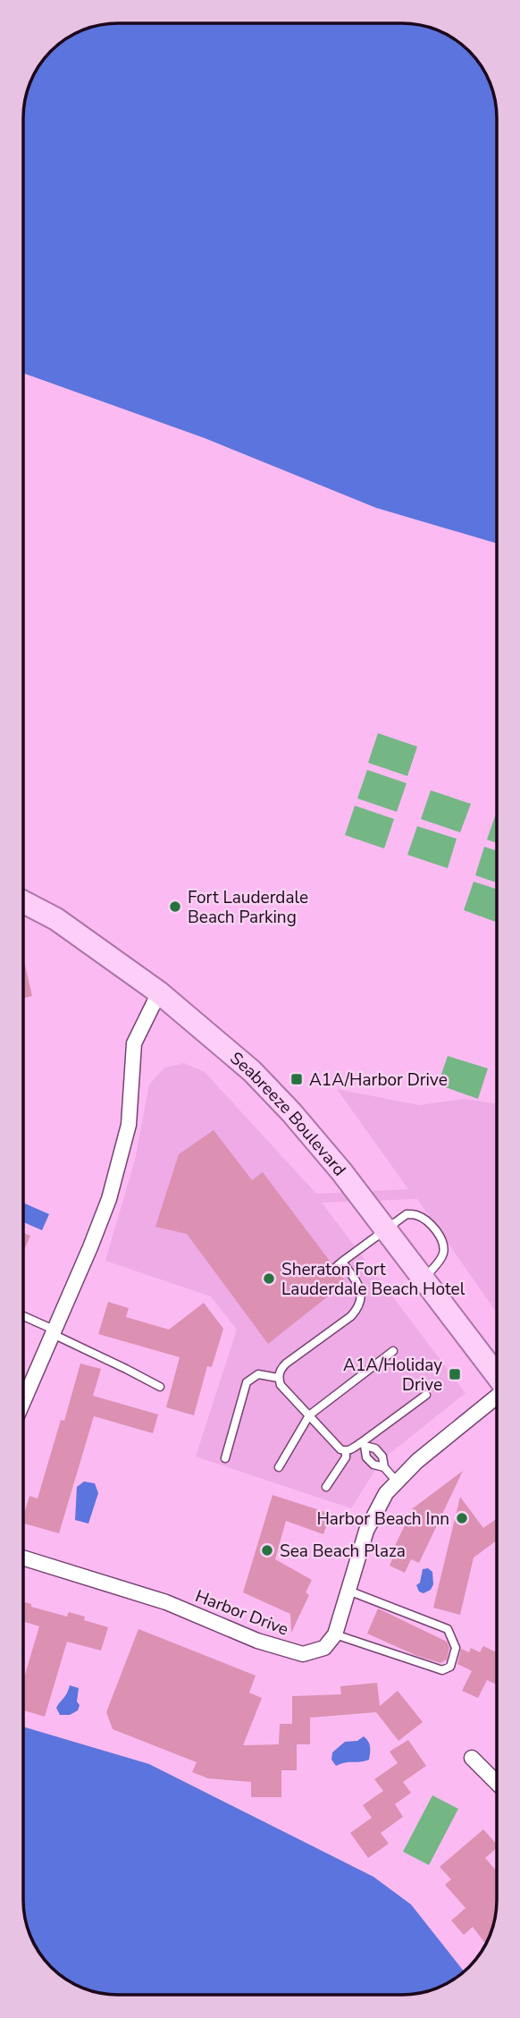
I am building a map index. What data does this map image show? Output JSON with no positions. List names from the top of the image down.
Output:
{
  "streets": {
    "main road": ["Seabreeze Boulevard"],
    "street": ["Harbor Drive"]
  },
  "places": {
    "other": [
      "Fort Lauderdale Beach Parking",
      "Sheraton Fort Lauderdale Beach Hotel",
      "Harbor Beach Inn",
      "Sea Beach Plaza"
    ],
    "transit": ["A1A/Harbor Drive", "A1A/Holiday Drive"]
  }
}
